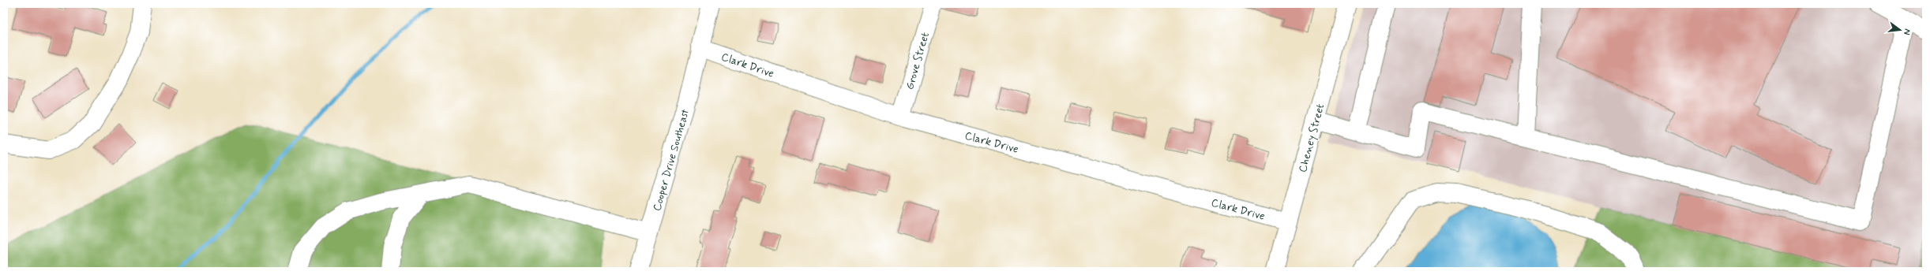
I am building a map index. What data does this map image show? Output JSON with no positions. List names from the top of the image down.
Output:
{
  "streets": {
    "street": [
      "Grove Street",
      "Clark Drive",
      "Cheney Street",
      "Cooper Drive Southeast"
    ]
  },
  "crossings": [
    ["Grove Street", "Clark Drive"],
    ["Clark Drive", "Cheney Street"],
    ["Clark Drive", "Cooper Drive Southeast"]
  ],
  "north": "right"
}
